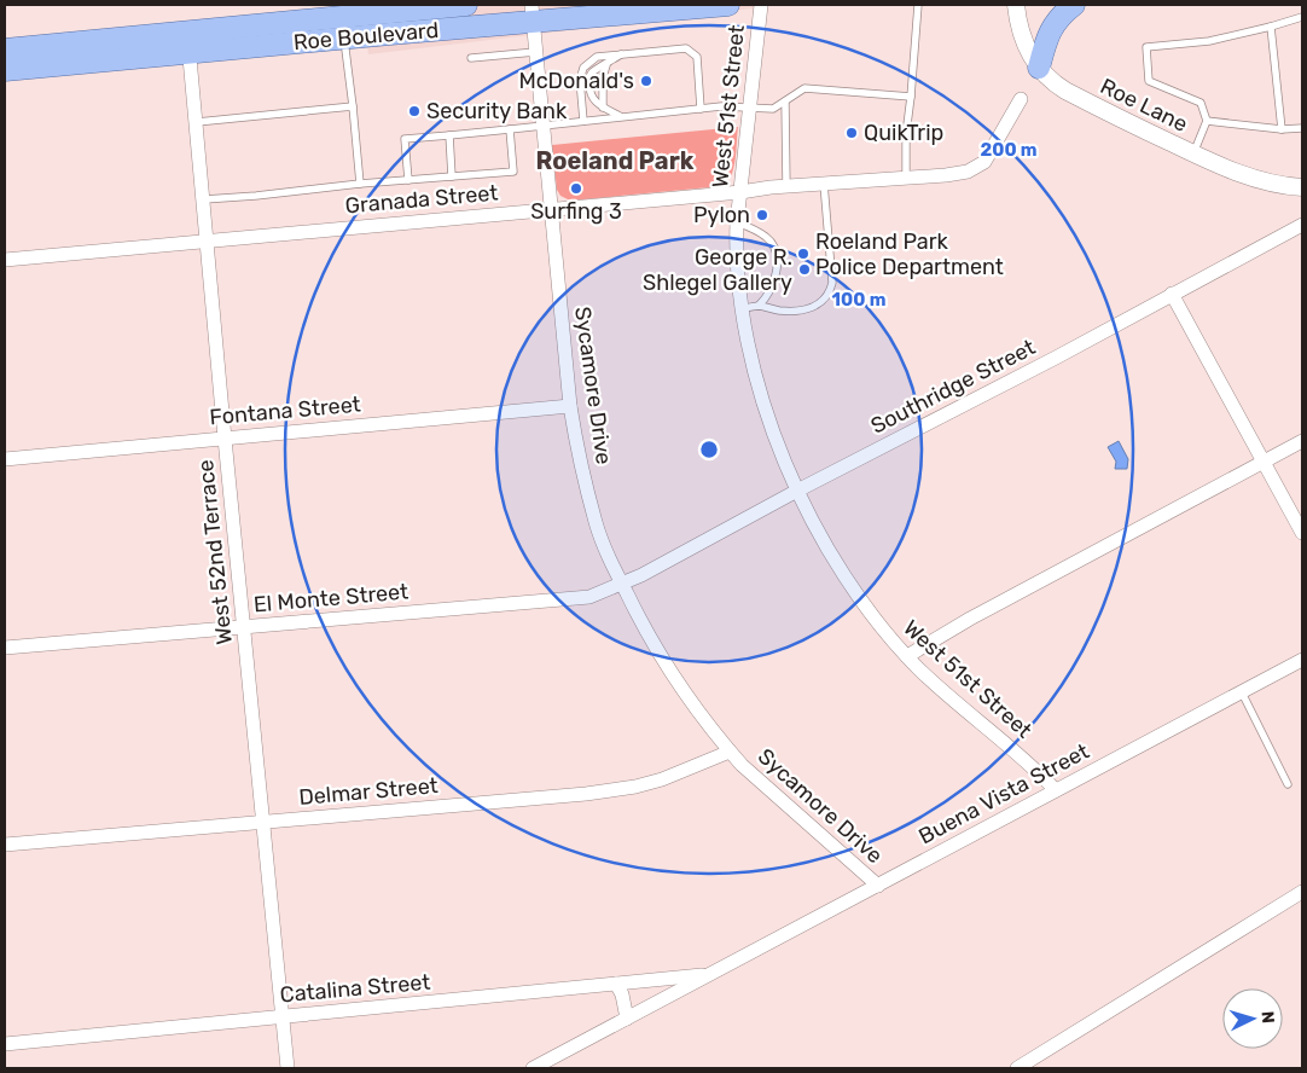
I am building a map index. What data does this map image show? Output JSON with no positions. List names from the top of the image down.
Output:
{
  "streets": {
    "main road": ["Roe Boulevard"],
    "street": [
      "Roe Lane",
      "West 51st Street",
      "Granada Street",
      "Sycamore Drive",
      "Southridge Street",
      "Fontana Street",
      "West 52nd Terrace",
      "El Monte Street",
      "Delmar Street",
      "Buena Vista Street",
      "Catalina Street"
    ]
  },
  "crossings": [
    ["Roe Boulevard", "Sycamore Drive"],
    ["Roe Boulevard", "West 52nd Terrace"],
    ["West 51st Street", "Granada Street"],
    ["West 51st Street", "Southridge Street"],
    ["West 51st Street", "Buena Vista Street"],
    ["Granada Street", "Sycamore Drive"],
    ["Granada Street", "West 52nd Terrace"],
    ["Sycamore Drive", "Southridge Street"],
    ["Sycamore Drive", "Fontana Street"],
    ["Sycamore Drive", "El Monte Street"],
    ["Sycamore Drive", "Delmar Street"],
    ["Sycamore Drive", "Buena Vista Street"],
    ["Southridge Street", "El Monte Street"],
    ["Fontana Street", "West 52nd Terrace"],
    ["West 52nd Terrace", "El Monte Street"],
    ["West 52nd Terrace", "Delmar Street"],
    ["West 52nd Terrace", "Catalina Street"],
    ["Buena Vista Street", "Catalina Street"]
  ],
  "districts": ["Roeland Park"],
  "places": [
    "McDonald's",
    "Security Bank",
    "QuikTrip",
    "Surfing 3",
    "Pylon",
    "Roeland Park Police Department",
    "George R. Shlegel Gallery"
  ],
  "north": "right",
  "rings": ["200 m", "100 m"]
}
